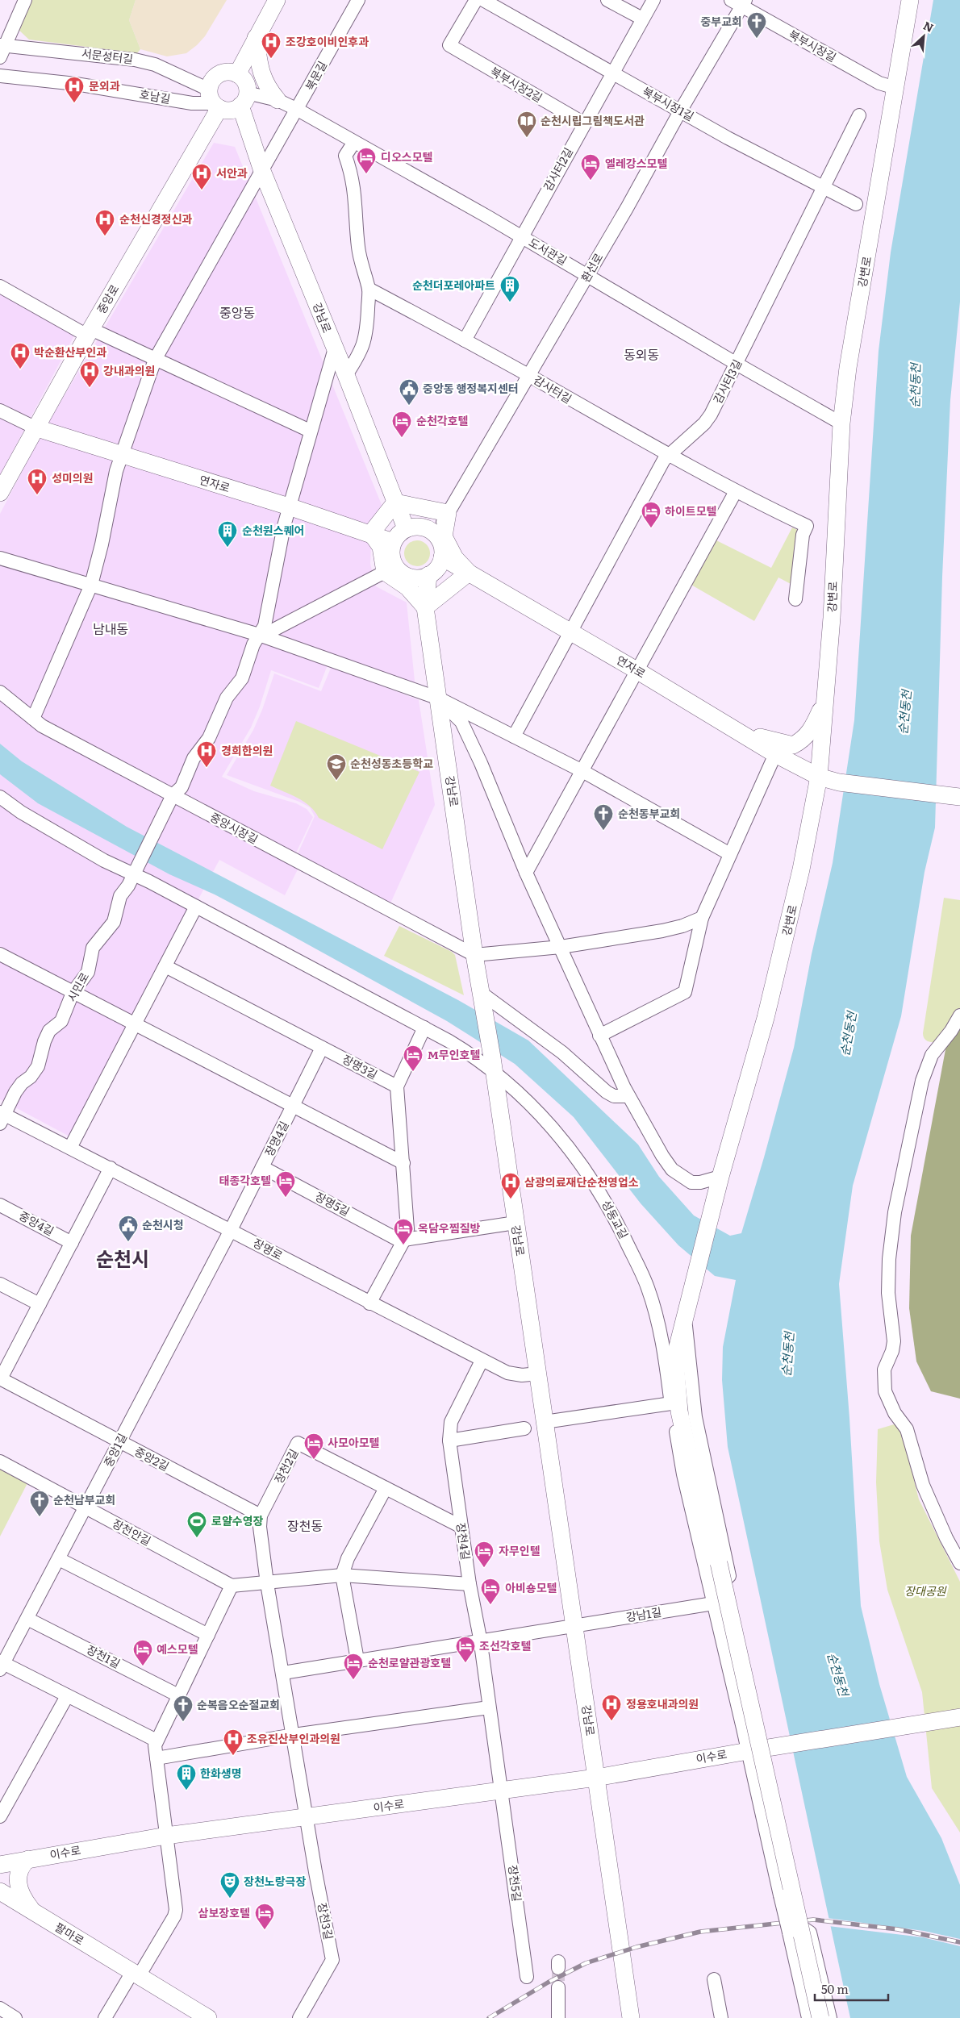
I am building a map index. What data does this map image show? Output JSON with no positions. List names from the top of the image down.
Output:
{
  "streets": {
    "main road": [
      "강변로",
      "중앙로",
      "강남로",
      "연자로",
      "이수로",
      "팔마로"
    ],
    "street": [
      "북부시장길",
      "서문성터길",
      "북문길",
      "북부시장2길",
      "호남길",
      "북부시장1길",
      "감사터2길",
      "도서관길",
      "환선로",
      "감사터3길",
      "감사터길",
      "중앙시장길",
      "시민로",
      "장명3길",
      "장명4길",
      "장명5길",
      "성동교길",
      "중앙4길",
      "장명로",
      "중앙1길",
      "중앙2길",
      "장천2길",
      "장천안길",
      "장천4길",
      "강남1길",
      "장천1길",
      "장천5길",
      "장천3길"
    ]
  },
  "crossings": [
    ["북부시장길", "환선로"],
    ["북부시장길", "강변로"],
    ["서문성터길", "호남길"],
    ["서문성터길", "도서관길"],
    ["서문성터길", "중앙로"],
    ["서문성터길", "강남로"],
    ["북문길", "도서관길"],
    ["북문길", "강남로"],
    ["북문길", "연자로"],
    ["북문길", "중앙시장길"],
    ["북부시장2길", "감사터2길"],
    ["호남길", "도서관길"],
    ["호남길", "중앙로"],
    ["호남길", "강남로"],
    ["북부시장1길", "감사터2길"],
    ["북부시장1길", "환선로"],
    ["북부시장1길", "감사터3길"],
    ["감사터2길", "도서관길"],
    ["감사터2길", "감사터길"],
    ["도서관길", "환선로"],
    ["도서관길", "강변로"],
    ["도서관길", "중앙로"],
    ["도서관길", "강남로"],
    ["도서관길", "감사터3길"],
    ["환선로", "강남로"],
    ["환선로", "감사터길"],
    ["환선로", "연자로"],
    ["강변로", "연자로"],
    ["중앙로", "강남로"],
    ["중앙로", "연자로"],
    ["강남로", "연자로"],
    ["강남로", "중앙시장길"],
    ["강남로", "시민로"],
    ["강남로", "성동교길"],
    ["강남로", "장명로"],
    ["강남로", "강남1길"],
    ["강남로", "이수로"],
    ["감사터3길", "감사터길"],
    ["감사터3길", "연자로"],
    ["연자로", "시민로"],
    ["중앙시장길", "시민로"],
    ["시민로", "성동교길"],
    ["시민로", "장명로"],
    ["장명3길", "장명4길"],
    ["장명4길", "장명5길"],
    ["장명4길", "장명로"],
    ["장명4길", "중앙1길"],
    ["중앙4길", "중앙2길"],
    ["장명로", "중앙1길"],
    ["장명로", "중앙2길"],
    ["장명로", "장천4길"],
    ["중앙1길", "중앙2길"],
    ["중앙1길", "장천안길"],
    ["중앙1길", "장천1길"],
    ["중앙2길", "장천2길"],
    ["장천2길", "장천4길"],
    ["장천2길", "이수로"],
    ["장천2길", "장천3길"],
    ["장천4길", "이수로"],
    ["장천4길", "장천5길"],
    ["이수로", "장천5길"],
    ["이수로", "장천3길"]
  ],
  "districts": [
    "중앙동",
    "동외동",
    "남내동",
    "순천시",
    "장천동"
  ],
  "water": ["순천동천"],
  "parks": ["장대공원"],
  "places": {
    "church": [
      "중부교회",
      "순천동부교회",
      "순천남부교회",
      "순복음오순절교회"
    ],
    "hospital": [
      "조강호이비인후과",
      "문외과",
      "서안과",
      "순천신경정신과",
      "박순환산부인과",
      "강내과의원",
      "성미의원",
      "경희한의원",
      "삼광의료재단순천영업소",
      "정용호내과의원",
      "조유진산부인과의원"
    ],
    "library": ["순천시립그림책도서관"],
    "hotel": [
      "디오스모텔",
      "엘레강스모텔",
      "순천각호텔",
      "하이트모텔",
      "M무인호텔",
      "태종각호텔",
      "옥담우찜질방",
      "사모아모텔",
      "자무인텔",
      "아비숑모텔",
      "조선각호텔",
      "예스모텔",
      "순천로얄관광호텔",
      "삼보장호텔"
    ],
    "building": ["순천더포레아파트", "순천원스퀘어", "한화생명"],
    "public building": ["중앙동 행정복지센터", "순천시청"],
    "school or university": ["순천성동초등학교"],
    "sports": ["로얄수영장"],
    "theatre": ["장천노랑극장"]
  },
  "scale_bar": "50 m",
  "north": "top right"
}
